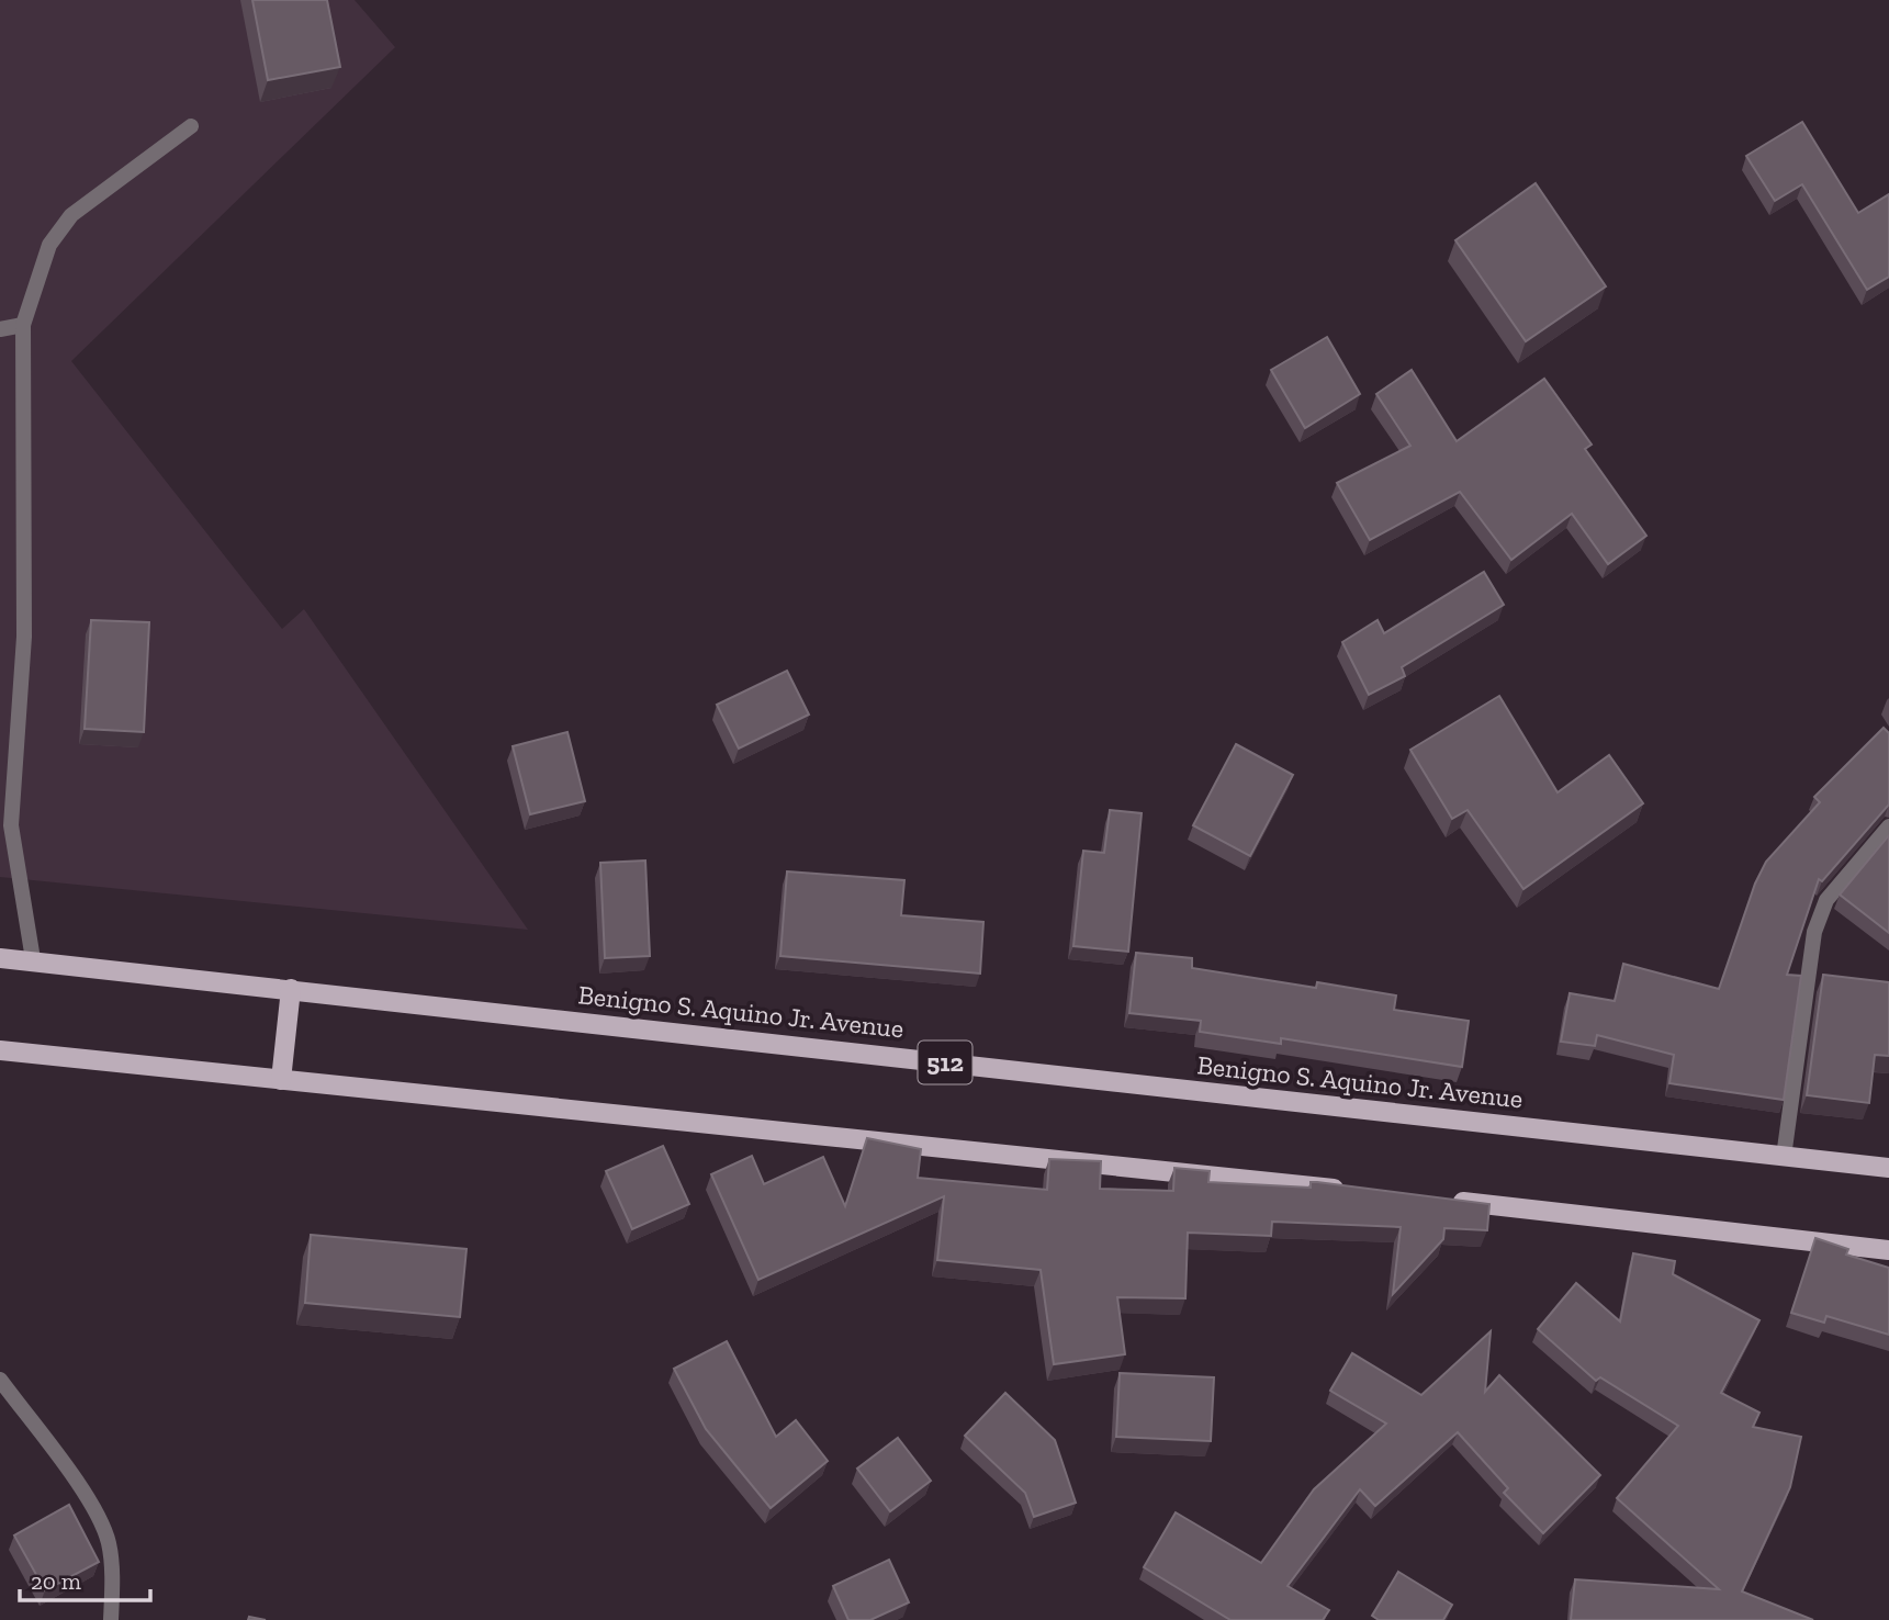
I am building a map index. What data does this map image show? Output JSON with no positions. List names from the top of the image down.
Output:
{
  "streets": {
    "main road": ["Benigno S. Aquino Jr. Avenue", "512"]
  },
  "scale_bar": "20 m"
}
